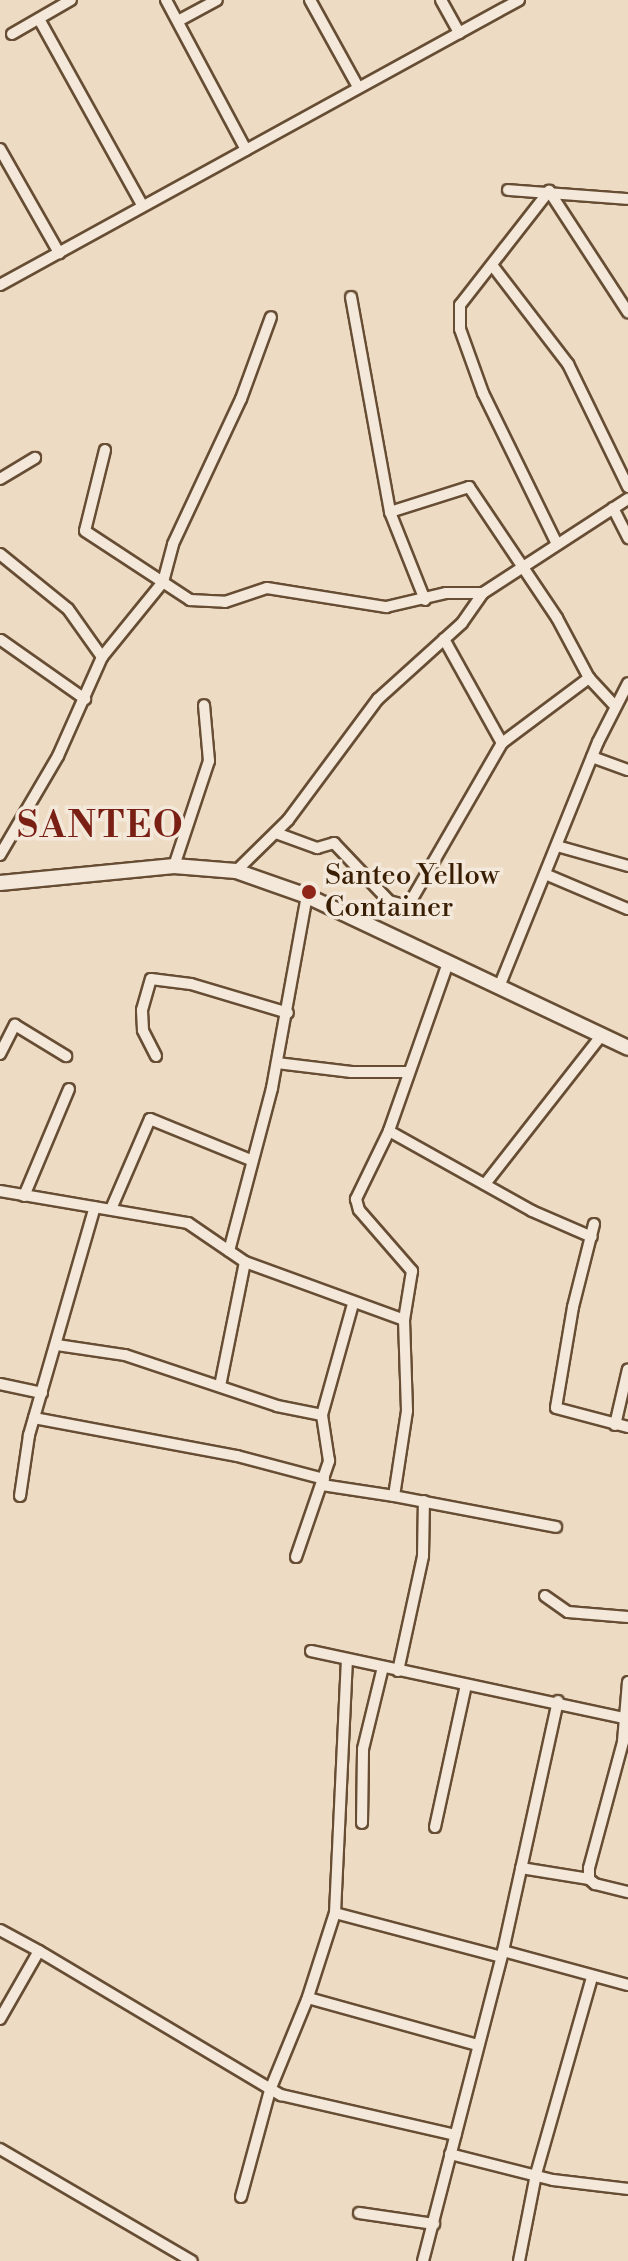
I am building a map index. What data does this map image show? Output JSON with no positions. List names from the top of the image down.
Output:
{
  "districts": ["SANTEO"],
  "places": ["Santeo Yellow Container"]
}
